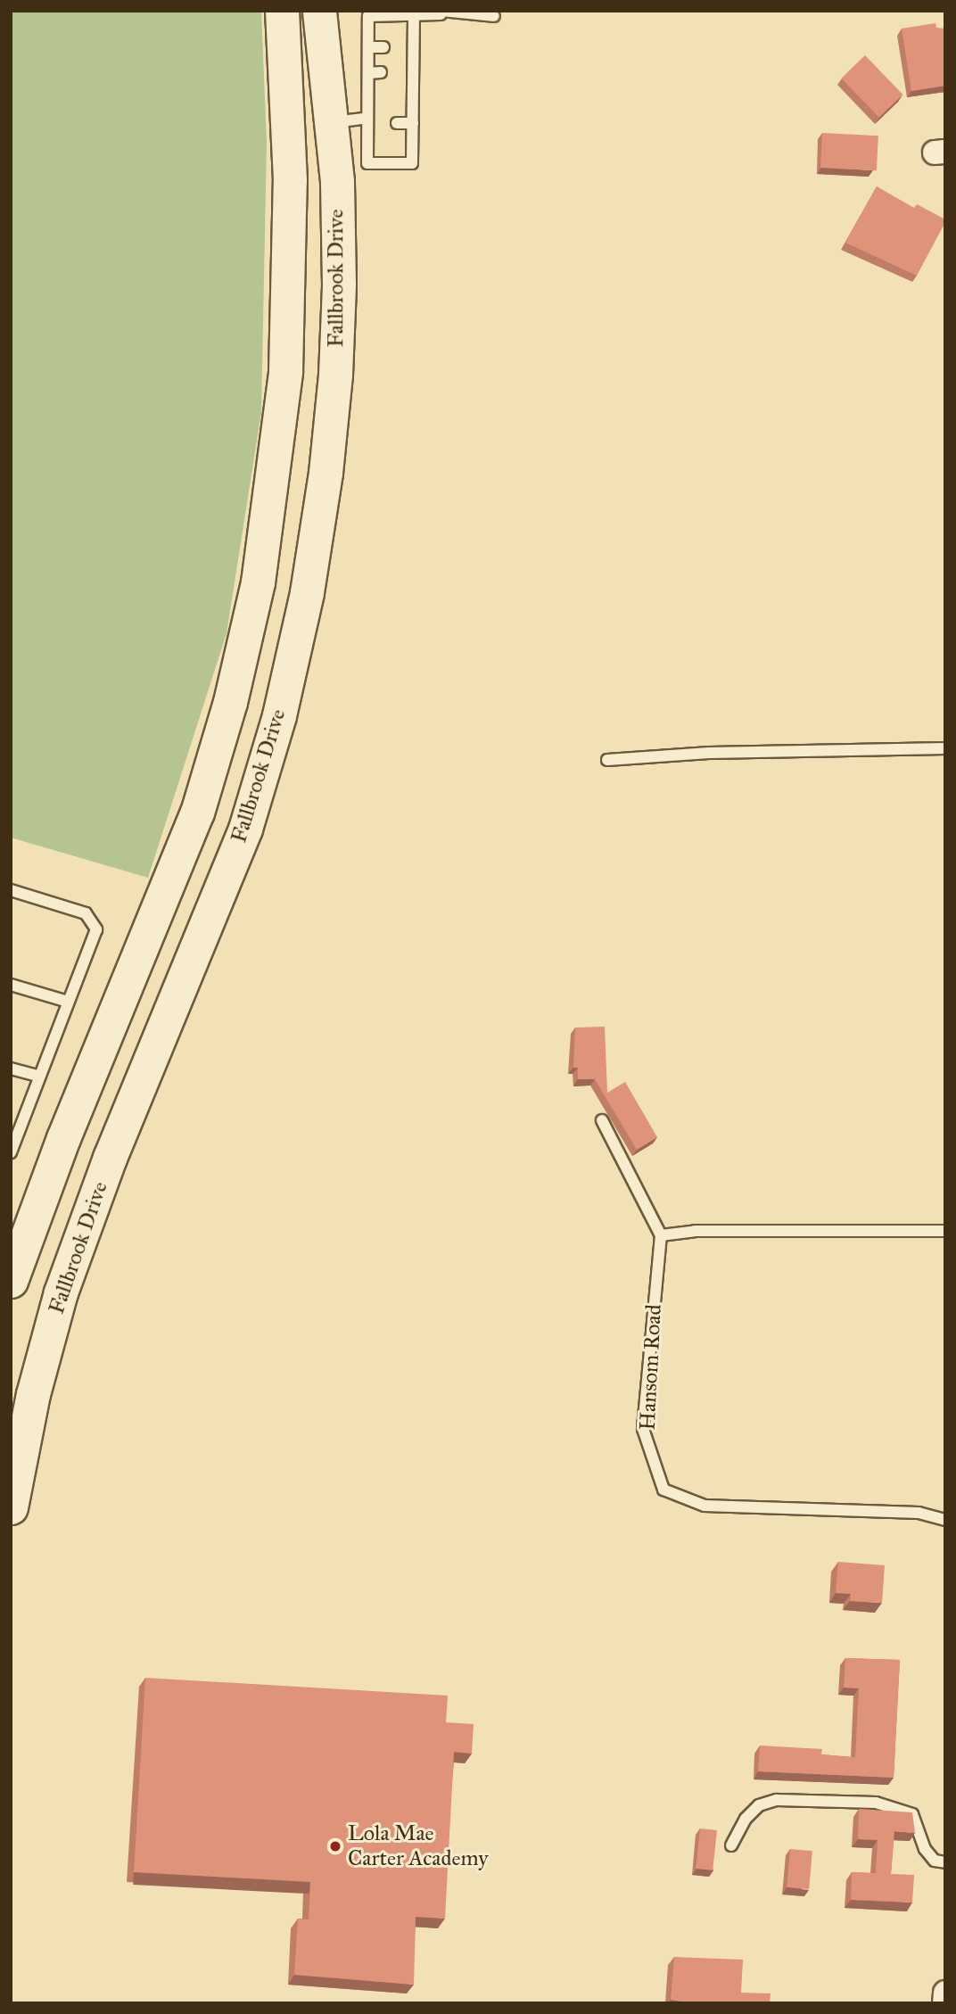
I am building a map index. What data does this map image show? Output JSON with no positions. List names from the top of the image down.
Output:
{
  "streets": {
    "main road": ["Fallbrook Drive"],
    "lane": ["Hansom Road"]
  },
  "places": ["Lola Mae Carter Academy"]
}
